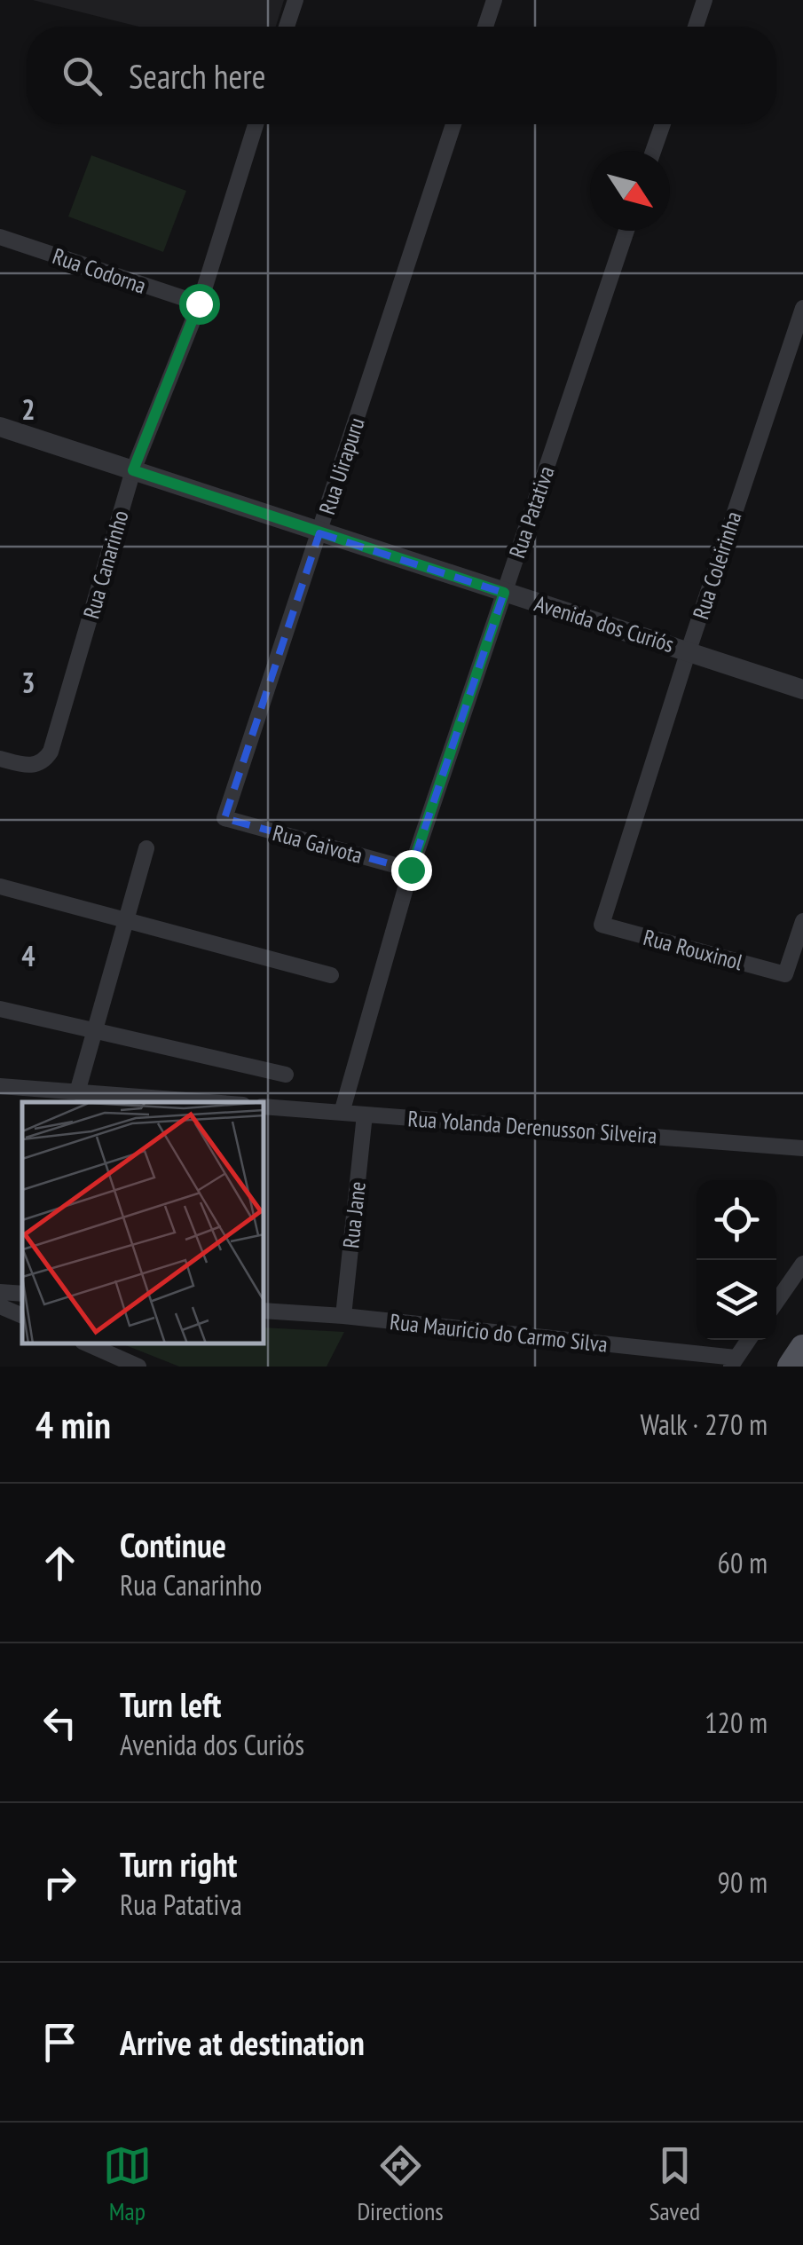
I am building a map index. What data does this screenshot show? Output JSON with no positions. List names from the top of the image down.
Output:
{
  "streets": {
    "street": [
      "Rua Codorna",
      "Rua Uirapuru",
      "Rua Patativa",
      "Rua Canarinho",
      "Rua Coleirinha",
      "Avenida dos Curiós",
      "Rua Gaivota",
      "Rua Rouxinol",
      "Rua Yolanda Derenusson Silveira",
      "Rua Jane",
      "Rua Mauricio do Carmo Silva"
    ]
  },
  "crossings": [
    ["Rua Codorna", "Rua Canarinho"],
    ["Rua Uirapuru", "Avenida dos Curiós"],
    ["Rua Uirapuru", "Rua Gaivota"],
    ["Rua Patativa", "Avenida dos Curiós"],
    ["Rua Patativa", "Rua Gaivota"],
    ["Rua Patativa", "Rua Yolanda Derenusson Silveira"],
    ["Rua Canarinho", "Avenida dos Curiós"],
    ["Rua Coleirinha", "Avenida dos Curiós"],
    ["Rua Coleirinha", "Rua Rouxinol"],
    ["Rua Yolanda Derenusson Silveira", "Rua Jane"],
    ["Rua Jane", "Rua Mauricio do Carmo Silva"]
  ],
  "north": "bottom right",
  "page": {
    "search": "Search here",
    "heading": ["4 min", "Walk · 270 m"],
    "list": [
      ["Continue", "Rua Canarinho", "60 m"],
      ["Turn left", "Avenida dos Curiós", "120 m"],
      ["Turn right", "Rua Patativa", "90 m"],
      "Arrive at destination"
    ],
    "nav": ["Map", "Directions", "Saved"]
  },
  "grid": {
    "rows": ["2", "3", "4"]
  }
}
